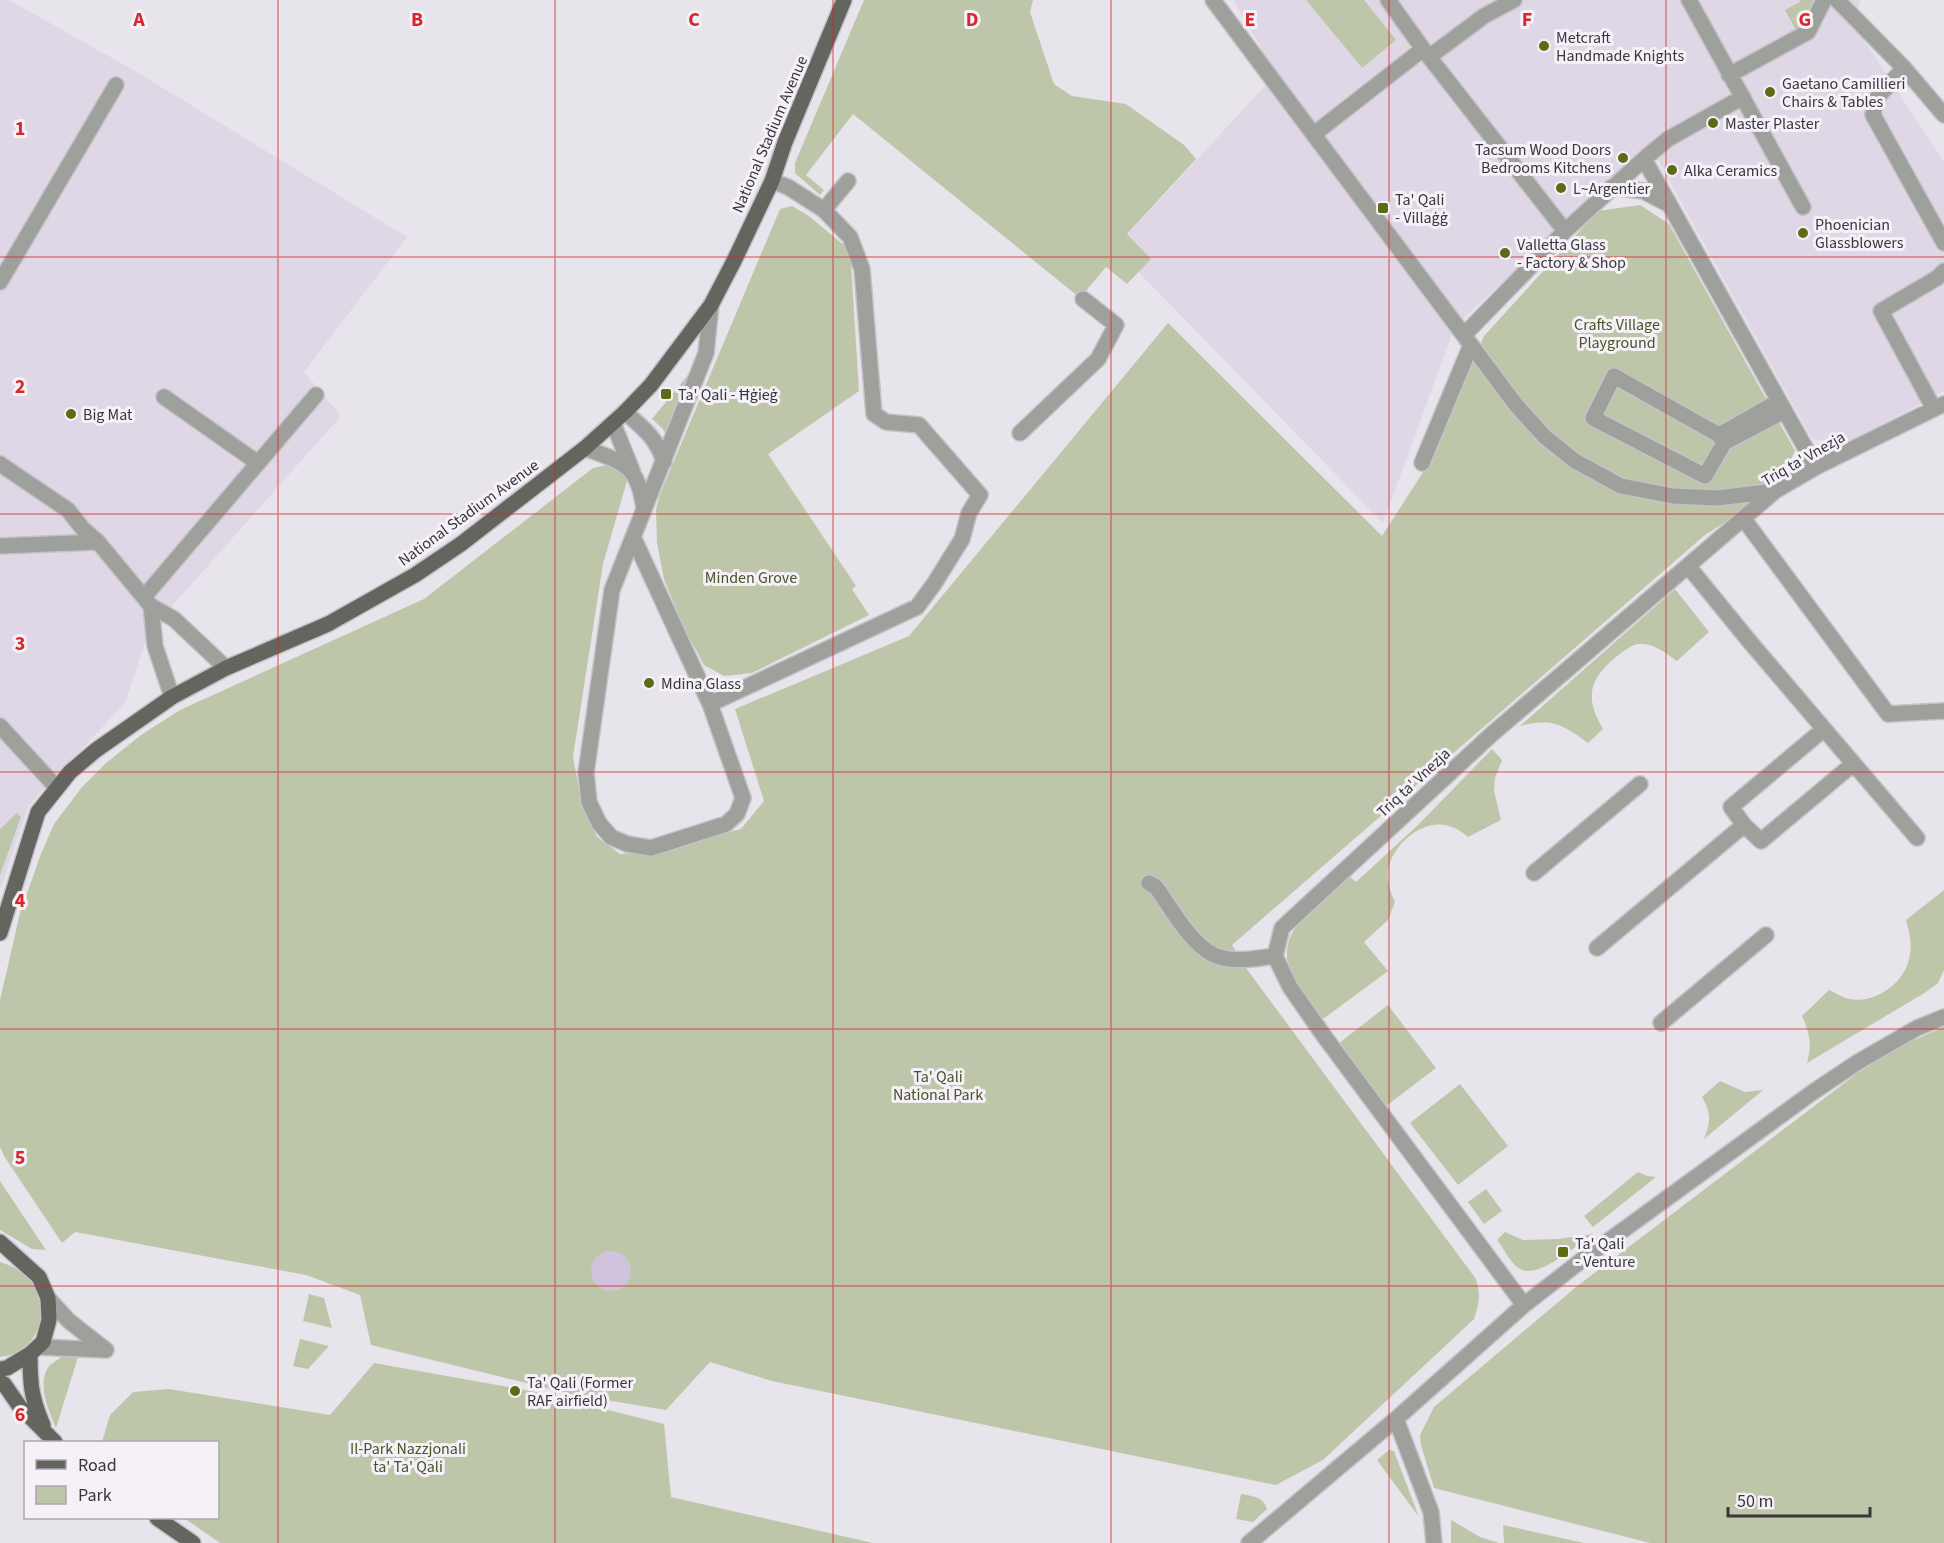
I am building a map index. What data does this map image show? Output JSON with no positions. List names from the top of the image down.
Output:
{
  "streets": {
    "main road": ["National Stadium Avenue"],
    "street": ["Triq ta' Vnezja"]
  },
  "parks": [
    "Crafts Village Playground",
    "Minden Grove",
    "Ta' Qali National Park",
    "Il-Park Nazzjonali ta' Ta' Qali"
  ],
  "places": {
    "other": [
      "Metcraft Handmade Knights",
      "Gaetano Camillieri Chairs & Tables",
      "Master Plaster",
      "Tacsum Wood Doors Bedrooms Kitchens",
      "Alka Ceramics",
      "L~Argentier",
      "Phoenician Glassblowers",
      "Valletta Glass - Factory & Shop",
      "Big Mat",
      "Mdina Glass",
      "Ta' Qali (Former RAF airfield)"
    ],
    "transit": ["Ta' Qali - Villaġġ", "Ta' Qali - Ħġieġ", "Ta' Qali - Venture"]
  },
  "legend": ["Road", "Park"],
  "scale_bar": "50 m",
  "grid": {
    "columns": [
      "A",
      "B",
      "C",
      "D",
      "E",
      "F",
      "G"
    ],
    "rows": [
      "1",
      "2",
      "3",
      "4",
      "5",
      "6"
    ]
  }
}
